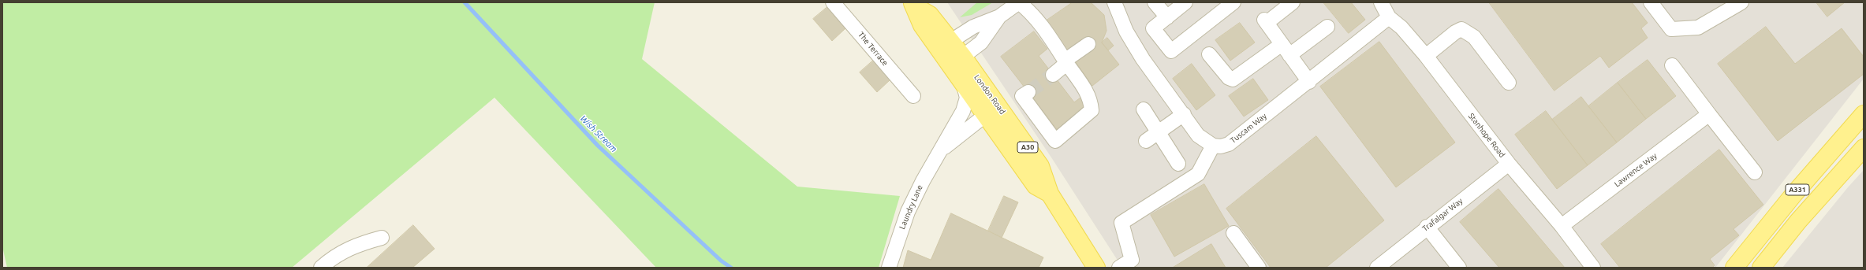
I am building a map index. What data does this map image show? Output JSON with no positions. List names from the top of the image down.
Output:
{
  "streets": {
    "main road": ["London Road", "A30", "A331"],
    "street": [
      "The Terrace",
      "Tuscam Way",
      "Stanhope Road",
      "Lawrence Way",
      "Laundry Lane",
      "Trafalgar Way"
    ]
  },
  "crossings": [
    ["London Road", "Laundry Lane"],
    ["Tuscam Way", "Stanhope Road"],
    ["Stanhope Road", "Lawrence Way"],
    ["Stanhope Road", "Trafalgar Way"]
  ],
  "water": ["Wish Stream"]
}
